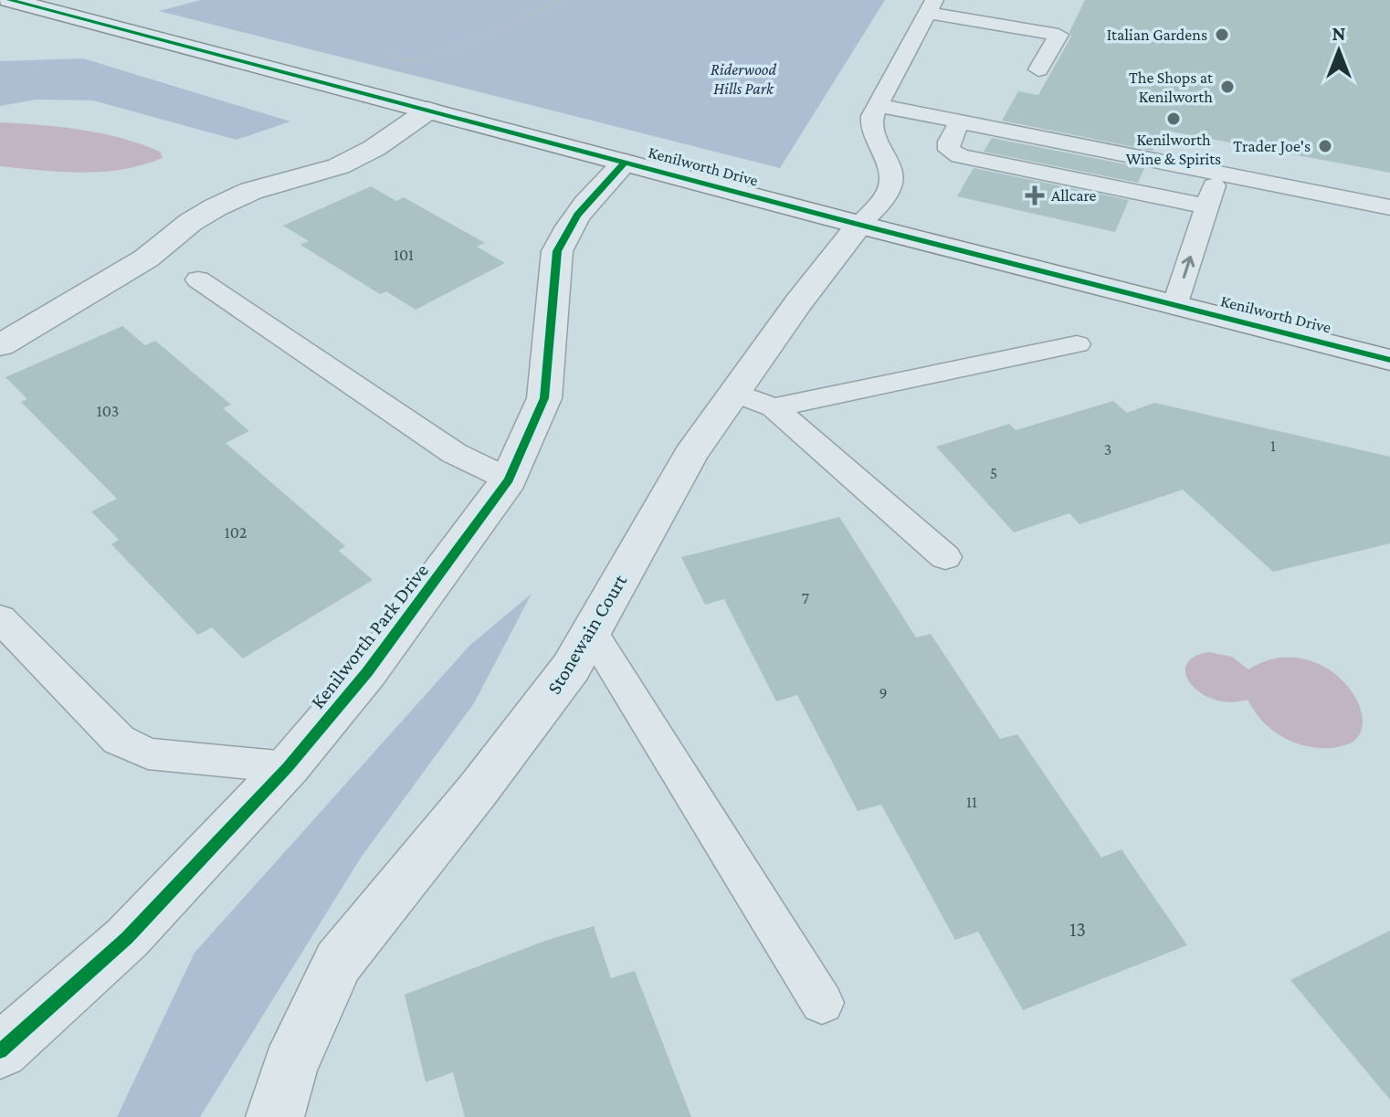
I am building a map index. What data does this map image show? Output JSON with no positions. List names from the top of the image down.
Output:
{
  "streets": {
    "street": ["Kenilworth Drive", "Stonewain Court", "Kenilworth Park Drive"]
  },
  "crossings": [
    ["Kenilworth Drive", "Stonewain Court"],
    ["Kenilworth Drive", "Kenilworth Park Drive"]
  ],
  "parks": ["Riderwood Hills Park"],
  "places": {
    "other": [
      "Italian Gardens",
      "The Shops at Kenilworth",
      "Kenilworth Wine & Spirits",
      "Trader Joe's"
    ],
    "health": ["Allcare"]
  },
  "house_numbers": [
    "101",
    "103",
    "1",
    "3",
    "5",
    "102",
    "7",
    "9",
    "11",
    "13"
  ],
  "north": "top"
}
